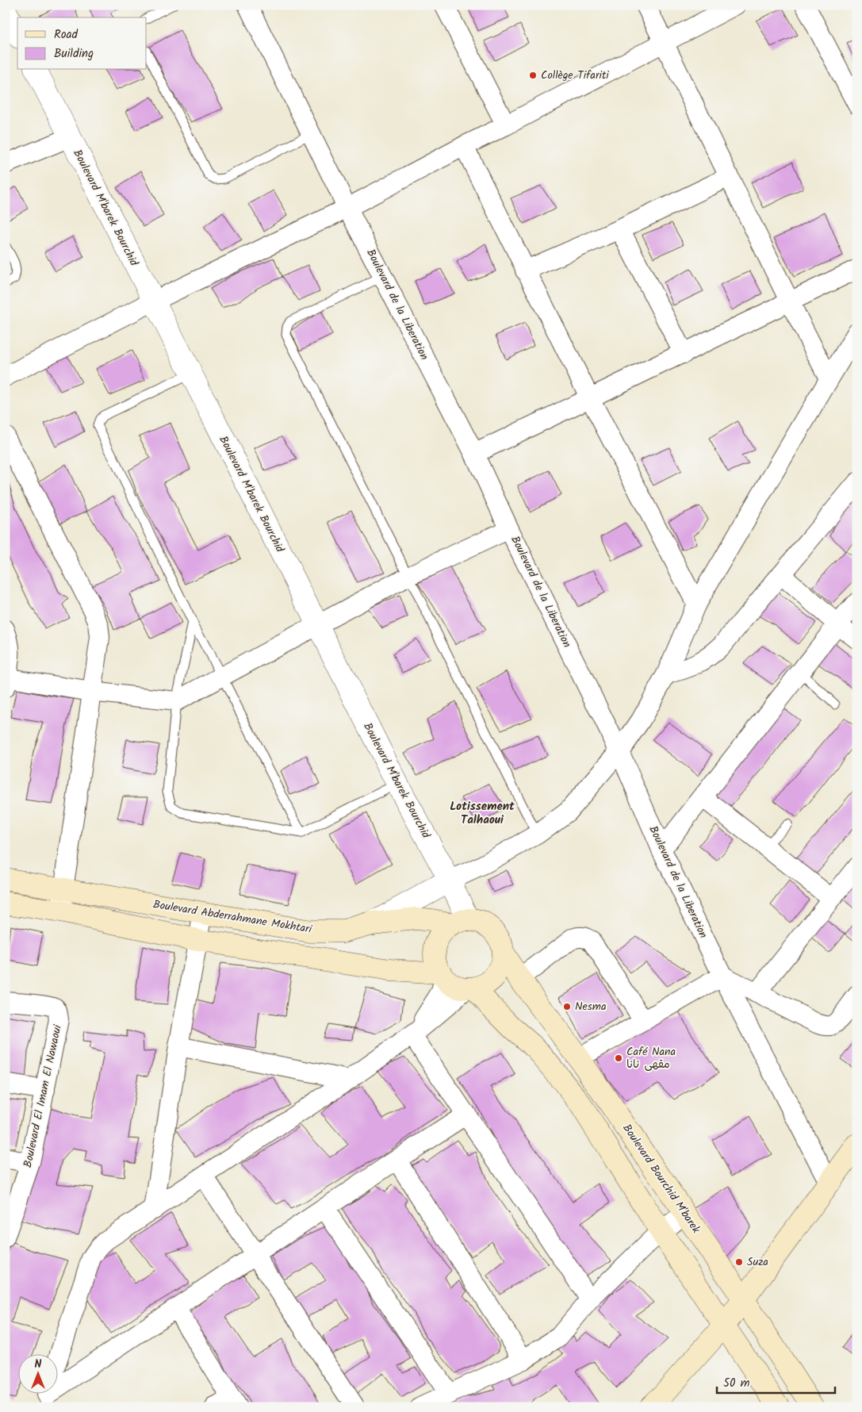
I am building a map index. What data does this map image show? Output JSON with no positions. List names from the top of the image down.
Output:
{
  "streets": {
    "main road": ["Boulevard Abderrahmane Mokhtari", "Boulevard Bourchid M'barek"],
    "street": ["Boulevard M'barek Bourchid", "Boulevard de la Liberation", "Boulevard El Imam El Nawaoui"]
  },
  "crossings": [
    ["Boulevard M'barek Bourchid", "Boulevard Abderrahmane Mokhtari"],
    ["Boulevard M'barek Bourchid", "Boulevard Bourchid M'barek"]
  ],
  "districts": ["Lotissement Talhaoui"],
  "places": [
    "Collège Tifariti",
    "Nesma",
    "Café Nana مقهى نانا",
    "Suza"
  ],
  "legend": ["Road", "Building"],
  "scale_bar": "50 m",
  "north": "top"
}
